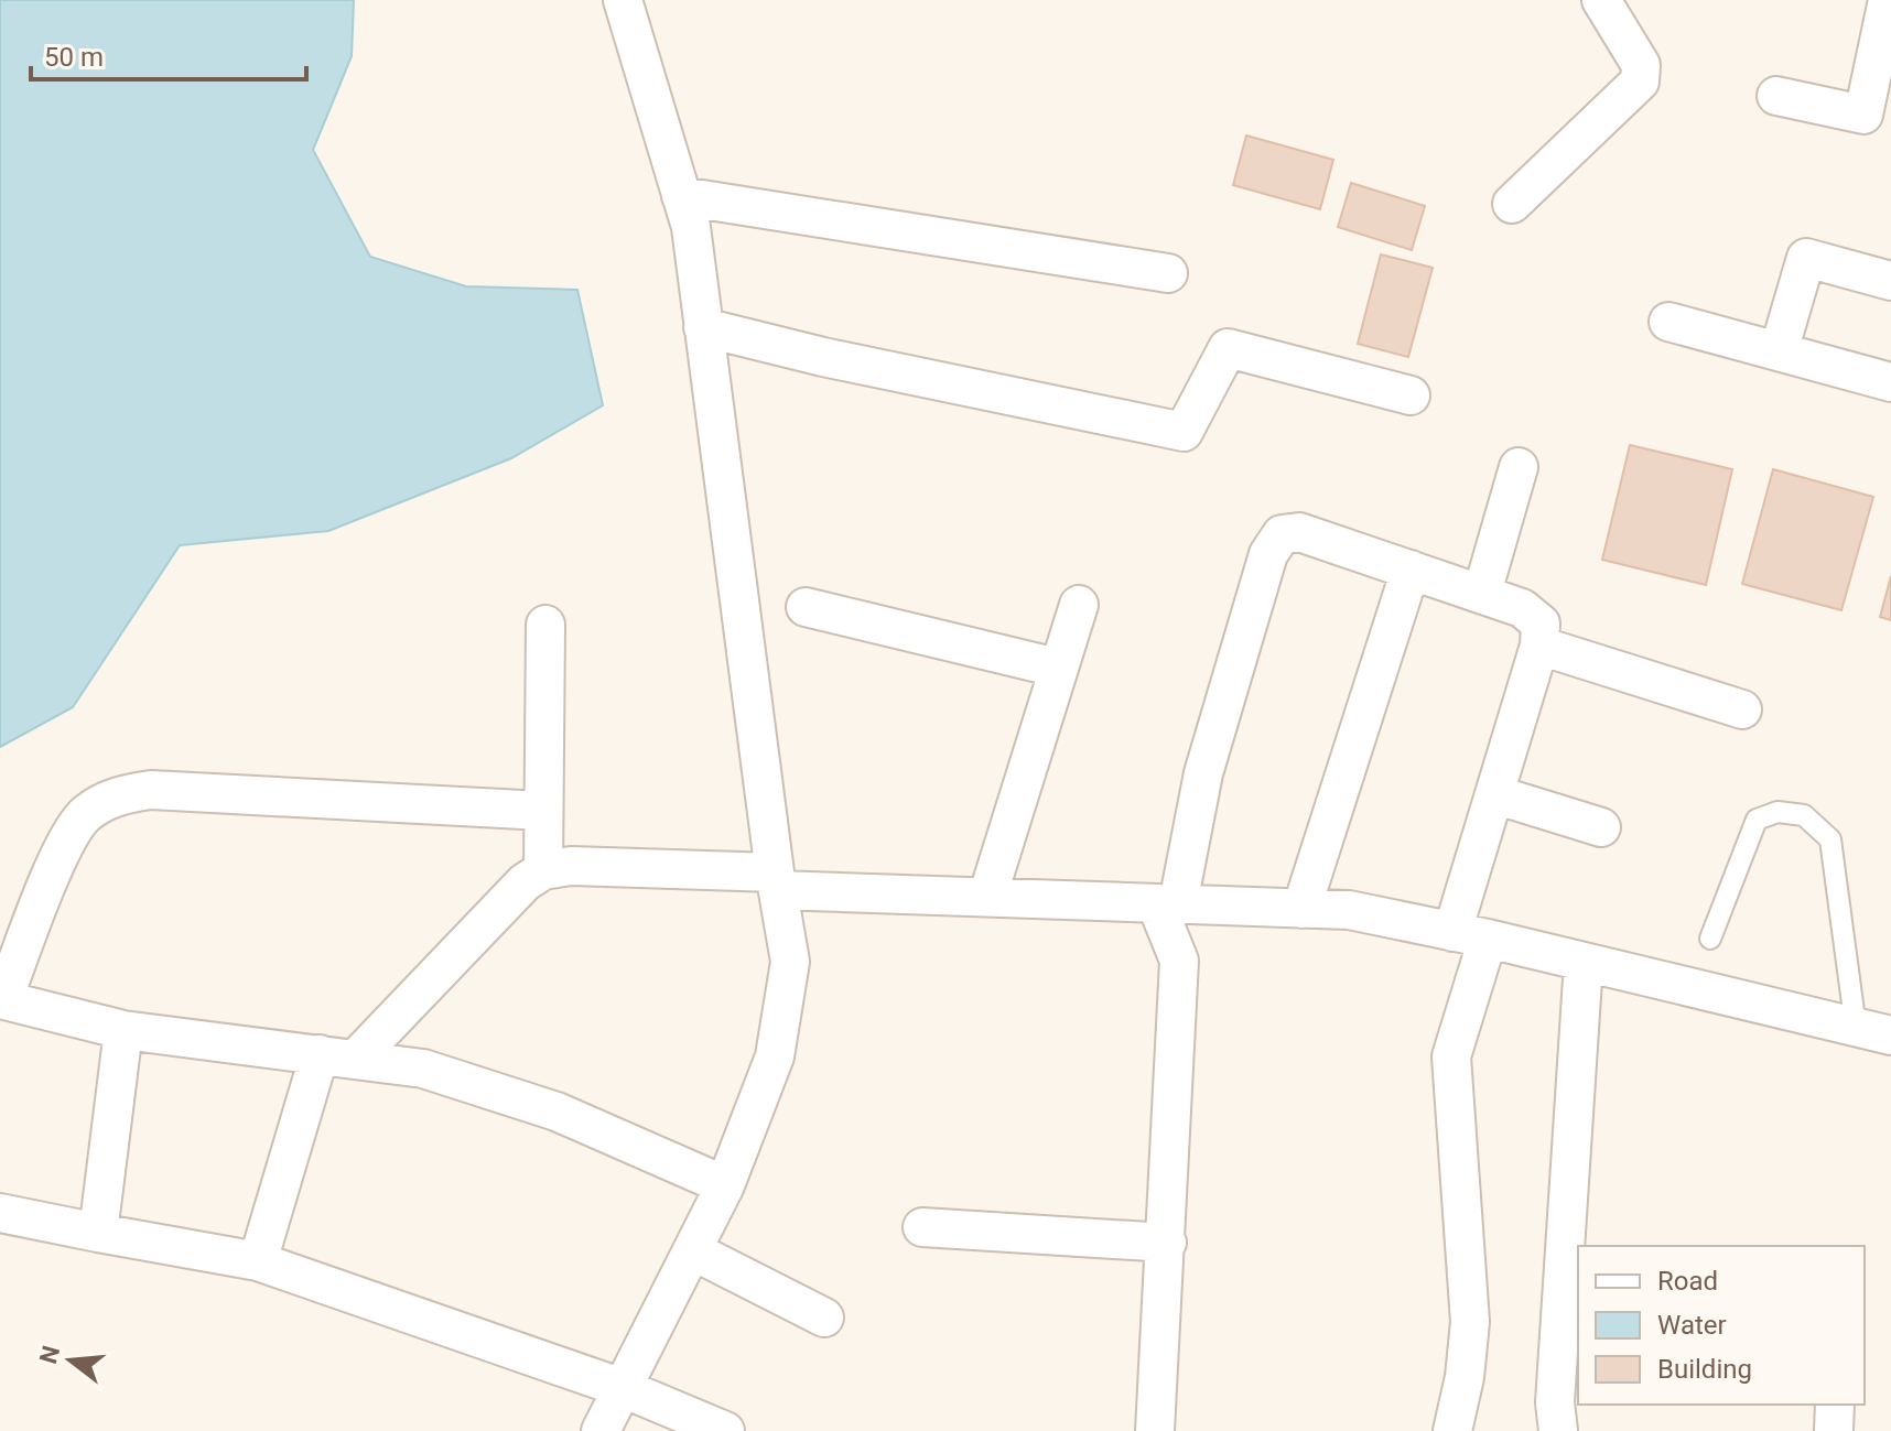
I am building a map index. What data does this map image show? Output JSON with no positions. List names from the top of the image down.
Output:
{
  "legend": ["Road", "Water", "Building"],
  "scale_bar": "50 m",
  "north": "left"
}
